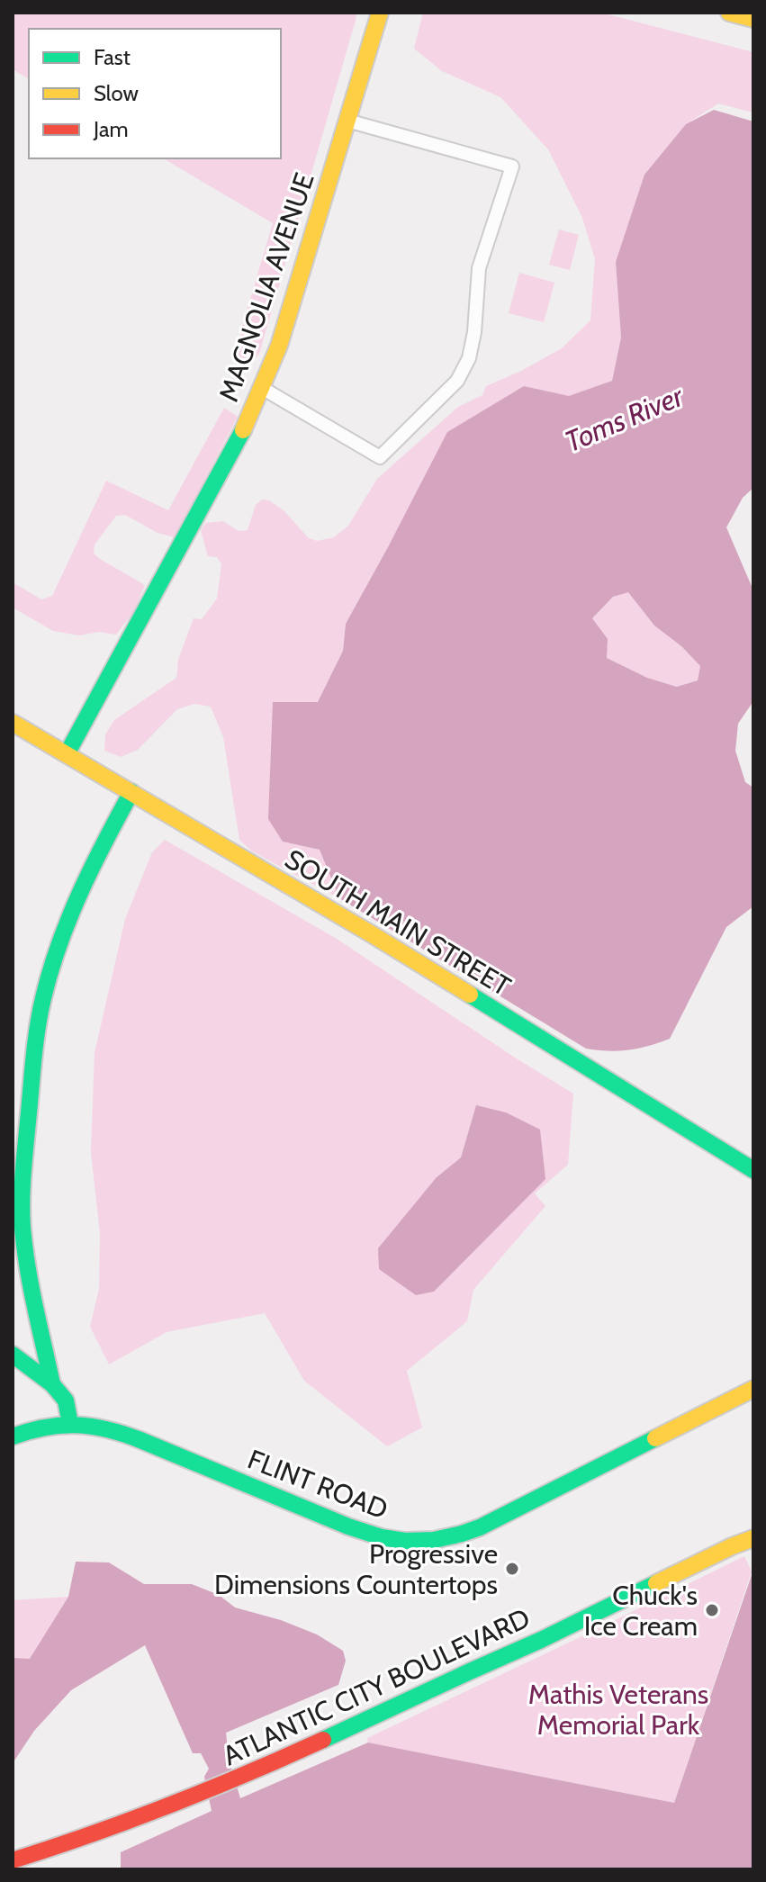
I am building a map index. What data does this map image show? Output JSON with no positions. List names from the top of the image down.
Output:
{
  "streets": {
    "main road": [
      "MAGNOLIA AVENUE",
      "SOUTH MAIN STREET",
      "FLINT ROAD",
      "ATLANTIC CITY BOULEVARD"
    ]
  },
  "crossings": [
    ["MAGNOLIA AVENUE", "SOUTH MAIN STREET"]
  ],
  "water": ["Toms River"],
  "parks": ["Mathis Veterans Memorial Park"],
  "places": ["Progressive Dimensions Countertops", "Chuck's Ice Cream"],
  "legend": ["Fast", "Slow", "Jam"]
}
